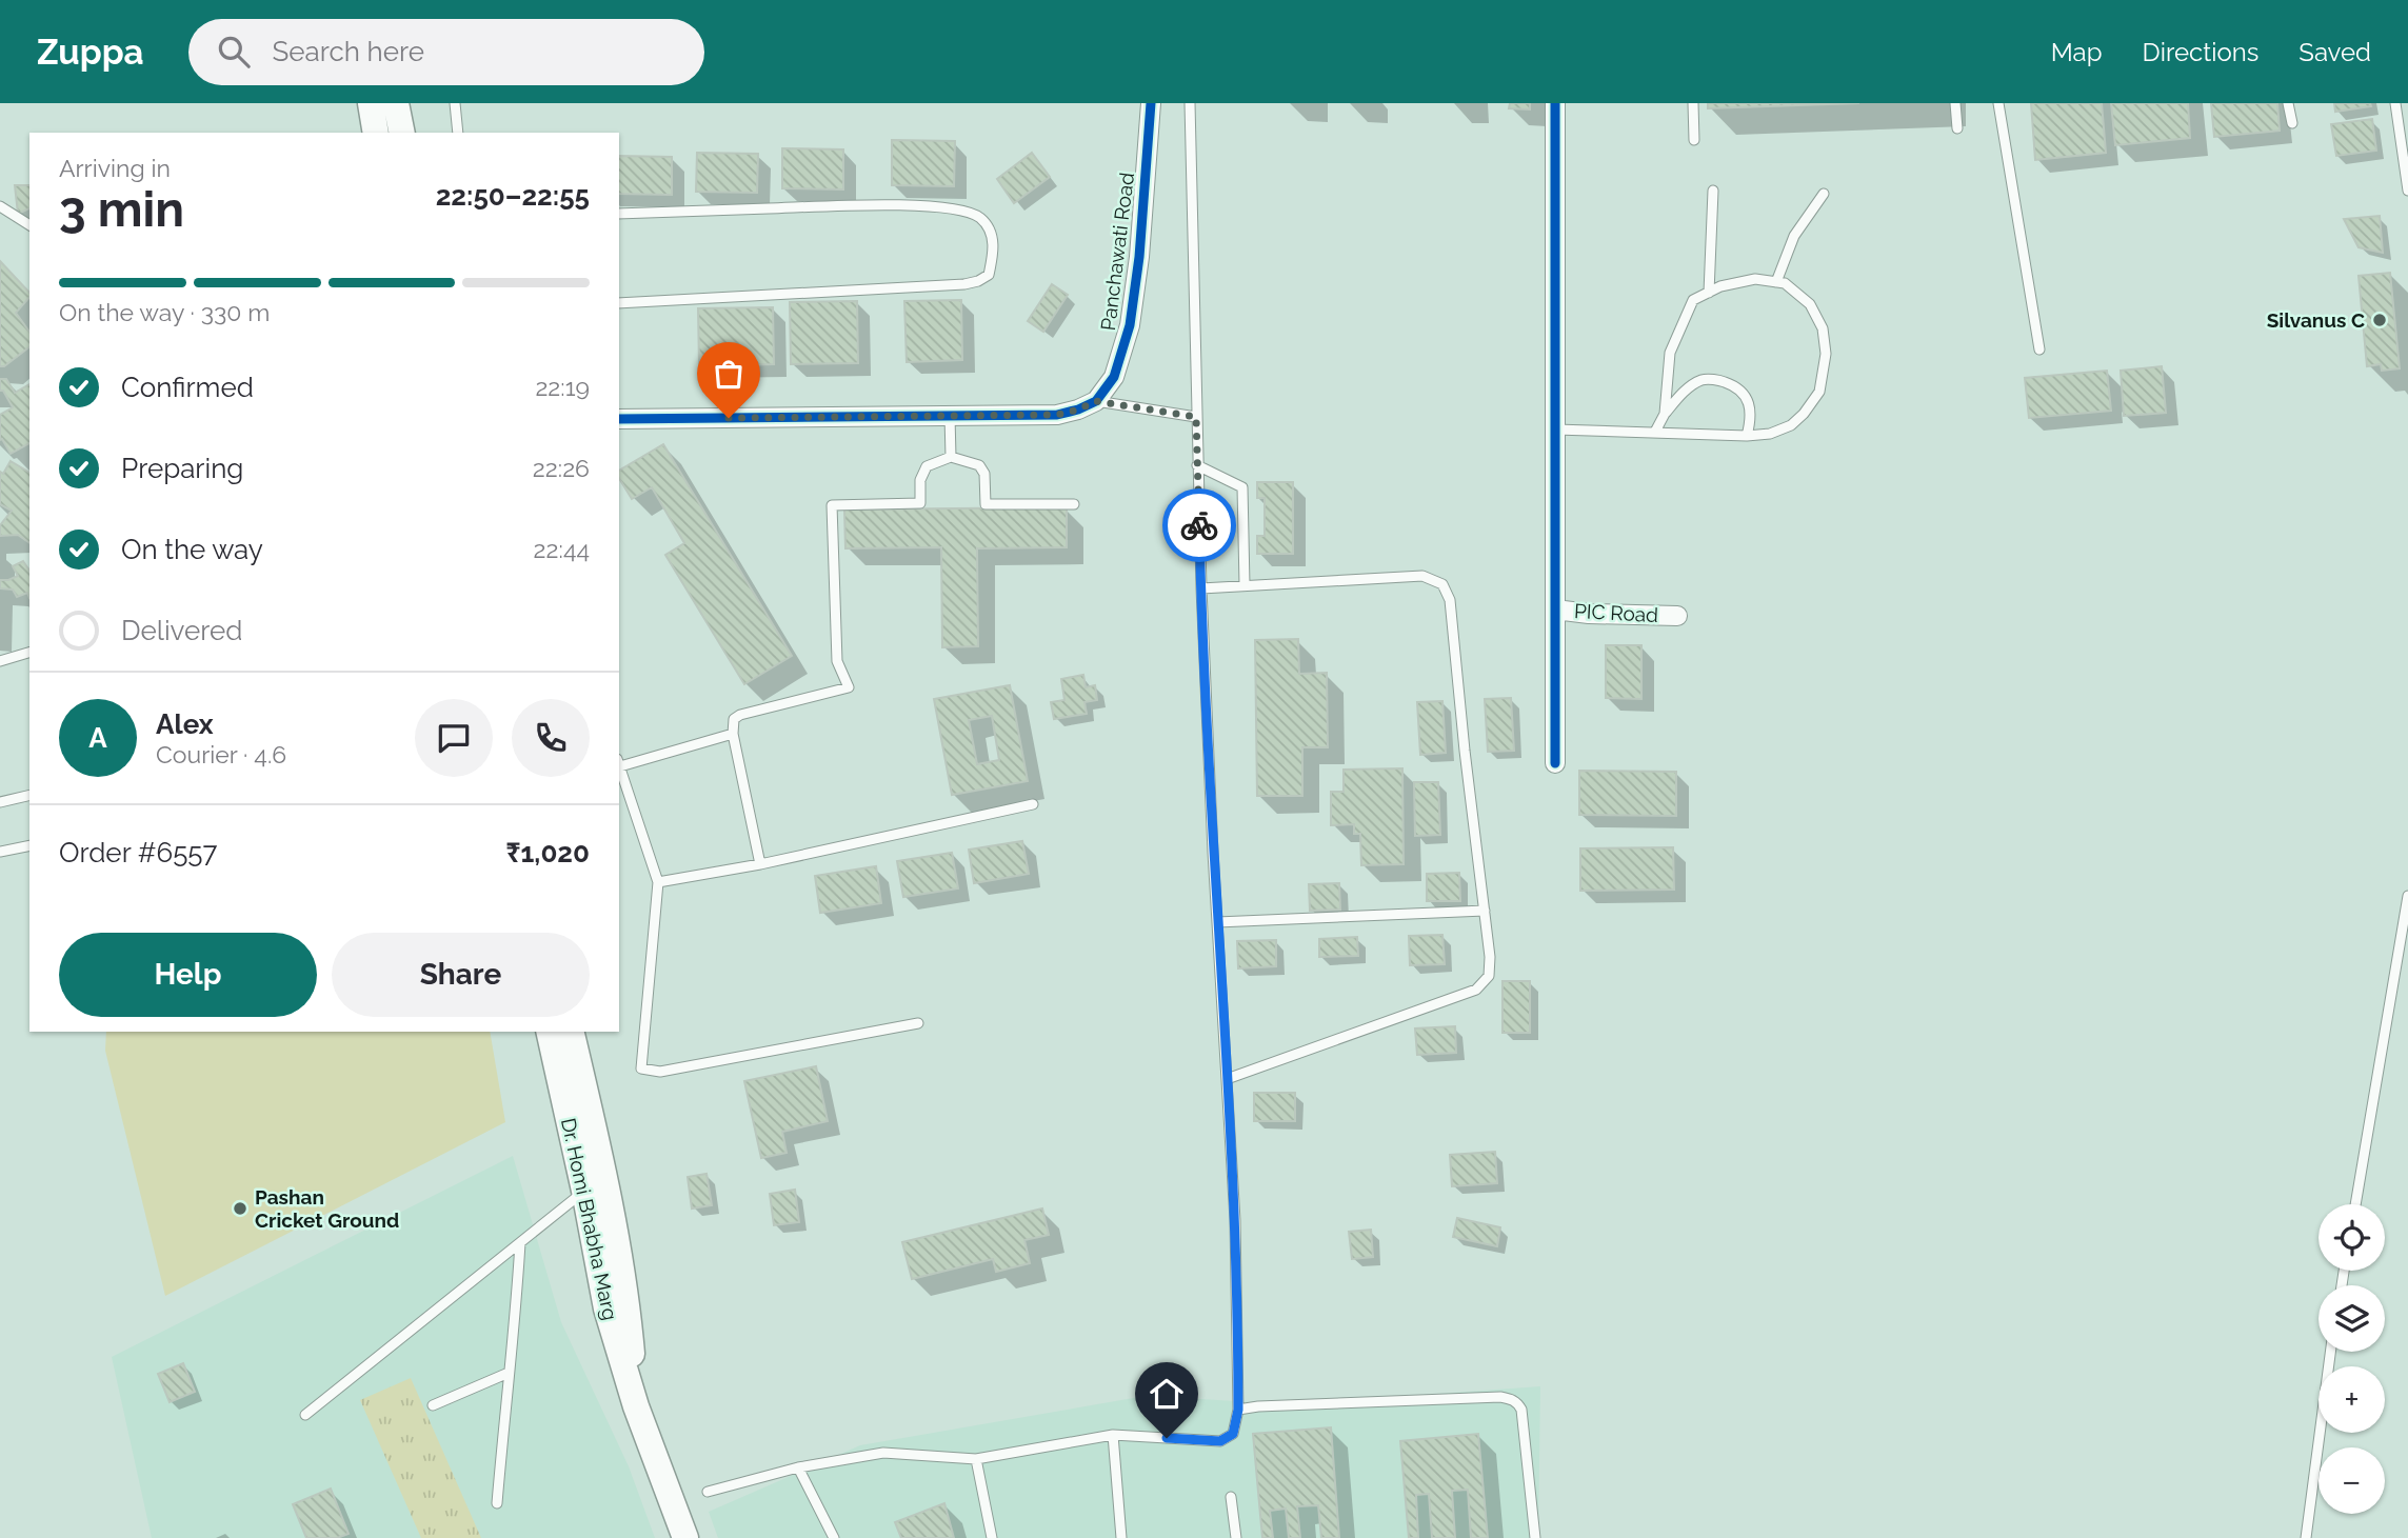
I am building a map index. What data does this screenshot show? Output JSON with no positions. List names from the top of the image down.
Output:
{
  "streets": {
    "main road": ["Dr. Homi Bhabha Marg"],
    "street": ["Panchawati Road", "PIC Road"]
  },
  "places": ["Silvanus C", "Pashan Cricket Ground"],
  "page": {
    "header": "Zuppa",
    "search": "Search here",
    "nav": ["Map", "Directions", "Saved"],
    "heading": ["3 min", "Arriving in", "22:50–22:55"],
    "panel": [
      "Alex",
      "Courier · 4.6",
      "Order #6557",
      "₹1,020"
    ],
    "bar": "On the way · 330 m",
    "list": [
      ["Confirmed", "22:19"],
      ["Preparing", "22:26"],
      ["On the way", "22:44"],
      "Delivered"
    ],
    "round": "A",
    "buttons": ["Help", "Share"],
    "map_buttons": ["+", "−"]
  }
}
